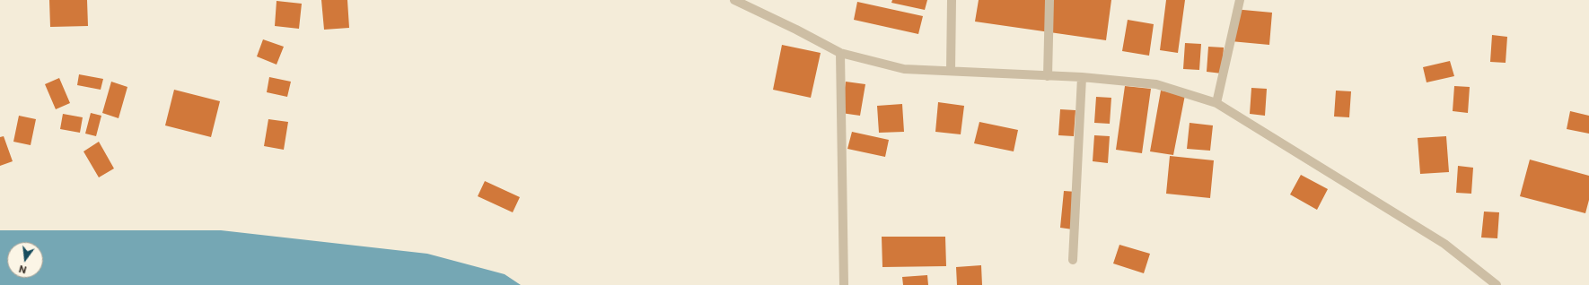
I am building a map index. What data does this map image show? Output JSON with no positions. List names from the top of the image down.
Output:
{
  "north": "bottom"
}
